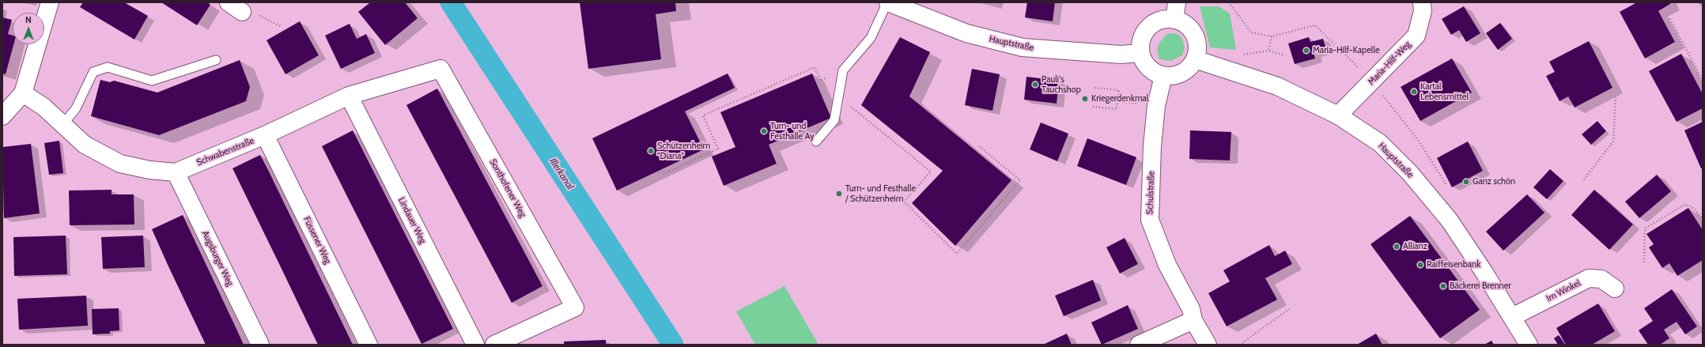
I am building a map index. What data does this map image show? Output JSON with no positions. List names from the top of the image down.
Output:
{
  "streets": {
    "street": [
      "Hauptstraße",
      "Maria-Hilf-Weg",
      "Schwabenstraße",
      "Sonthofener Weg",
      "Schulstraße",
      "Lindauer Weg",
      "Füssener Weg",
      "Augsburger Weg",
      "Im Winkel"
    ]
  },
  "crossings": [
    ["Hauptstraße", "Maria-Hilf-Weg"],
    ["Hauptstraße", "Schulstraße"],
    ["Hauptstraße", "Im Winkel"],
    ["Schwabenstraße", "Sonthofener Weg"],
    ["Schwabenstraße", "Lindauer Weg"],
    ["Schwabenstraße", "Füssener Weg"],
    ["Schwabenstraße", "Augsburger Weg"]
  ],
  "water": ["Illerkanal"],
  "places": [
    "Maria-Hilf-Kapelle",
    "Pauli's Tauchshop",
    "Kartal Lebensmittel",
    "Kriegerdenkmal",
    "Turn- und Festhalle Ay",
    "Schützenheim \"Diana\"",
    "Ganz schön",
    "Turn- und Festhalle / Schützenheim",
    "Allianz",
    "Raiffeisenbank",
    "Bäckerei Brenner"
  ],
  "north": "top"
}
